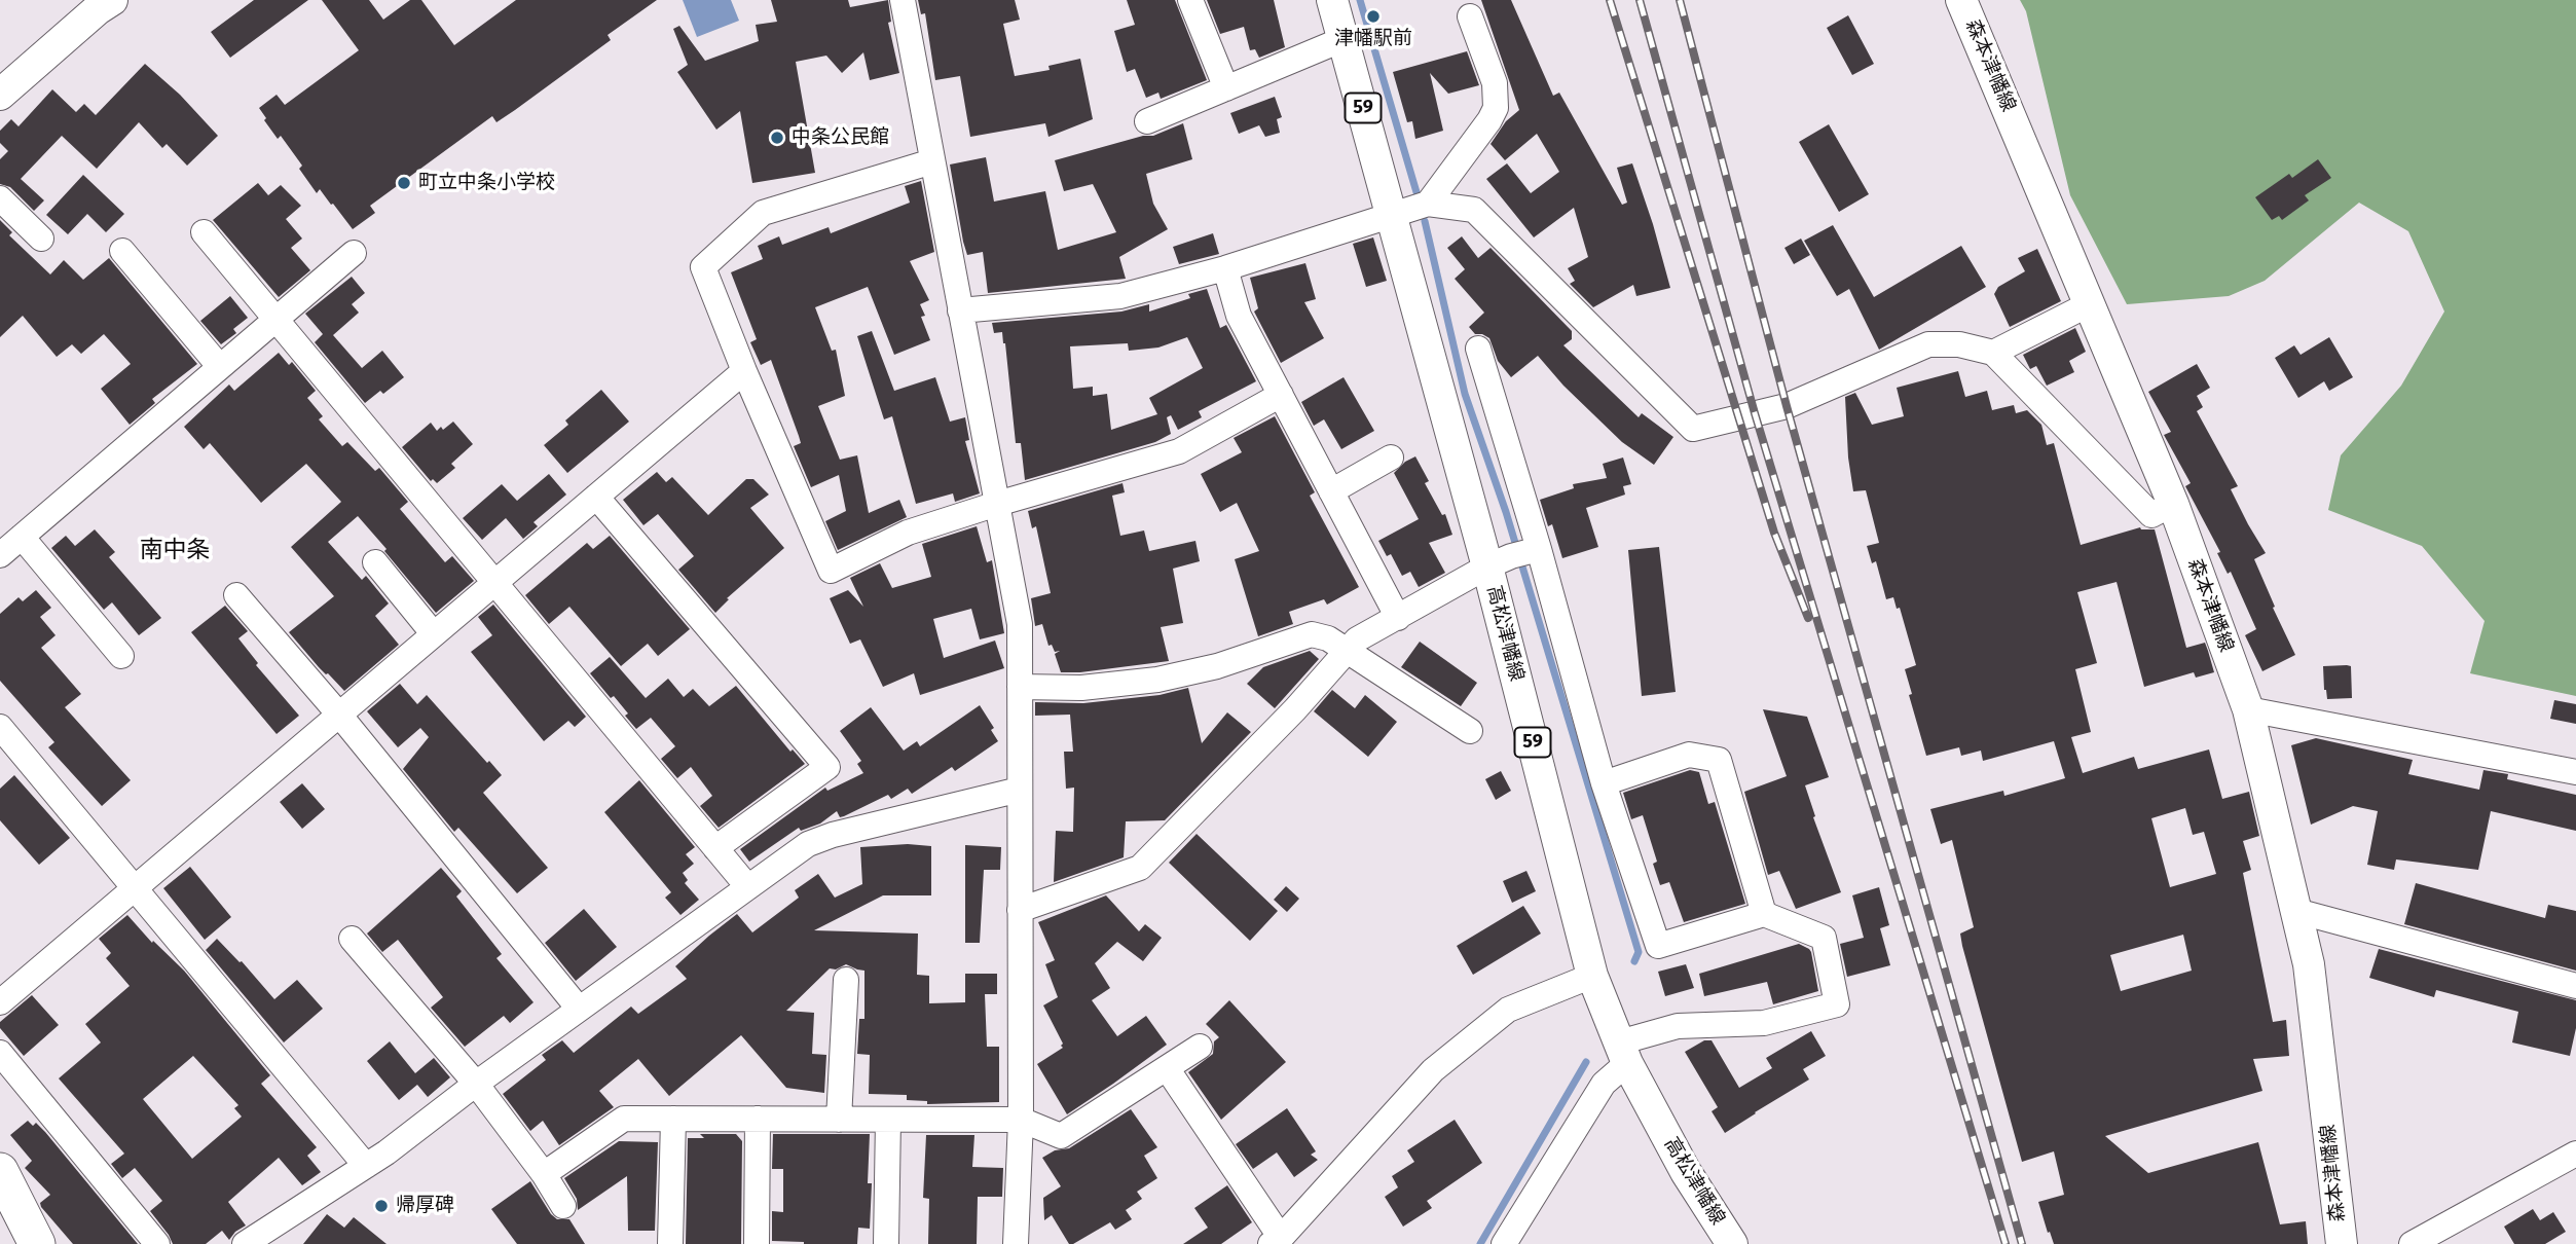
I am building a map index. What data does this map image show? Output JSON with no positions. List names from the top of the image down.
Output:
{
  "streets": {
    "main road": ["森本津幡線", "59", "高松津幡線"]
  },
  "districts": ["南中条"],
  "places": [
    "津幡駅前",
    "中条公民館",
    "町立中条小学校",
    "帰厚碑"
  ]
}
